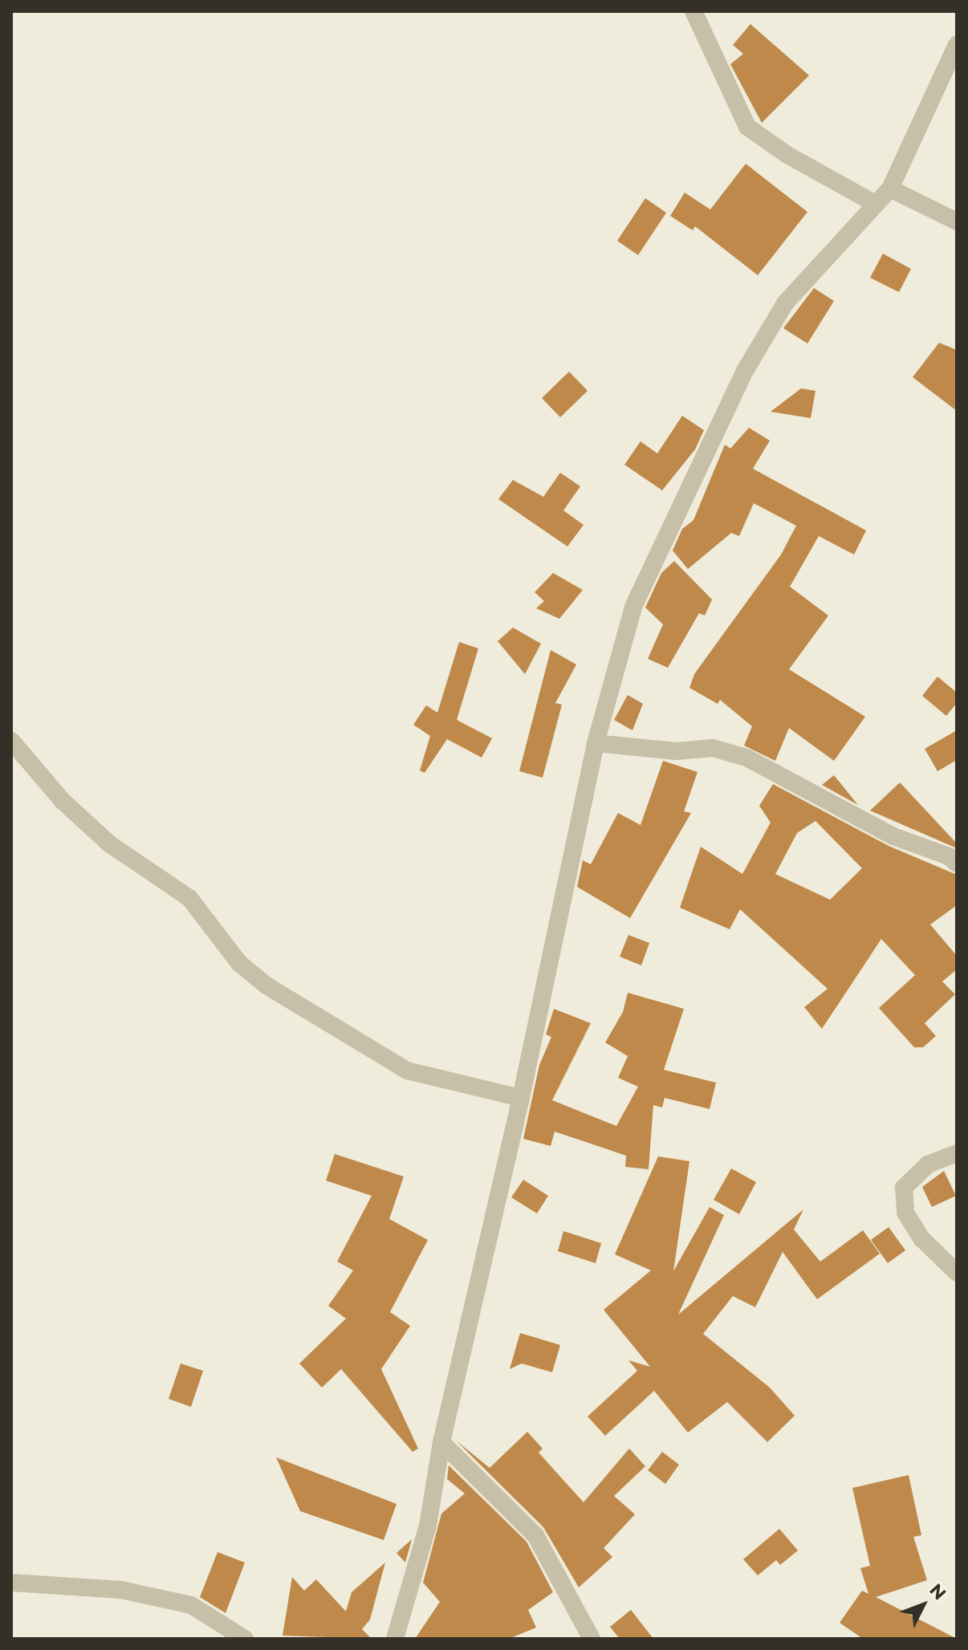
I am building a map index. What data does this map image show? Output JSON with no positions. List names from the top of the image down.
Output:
{
  "north": "top right"
}
